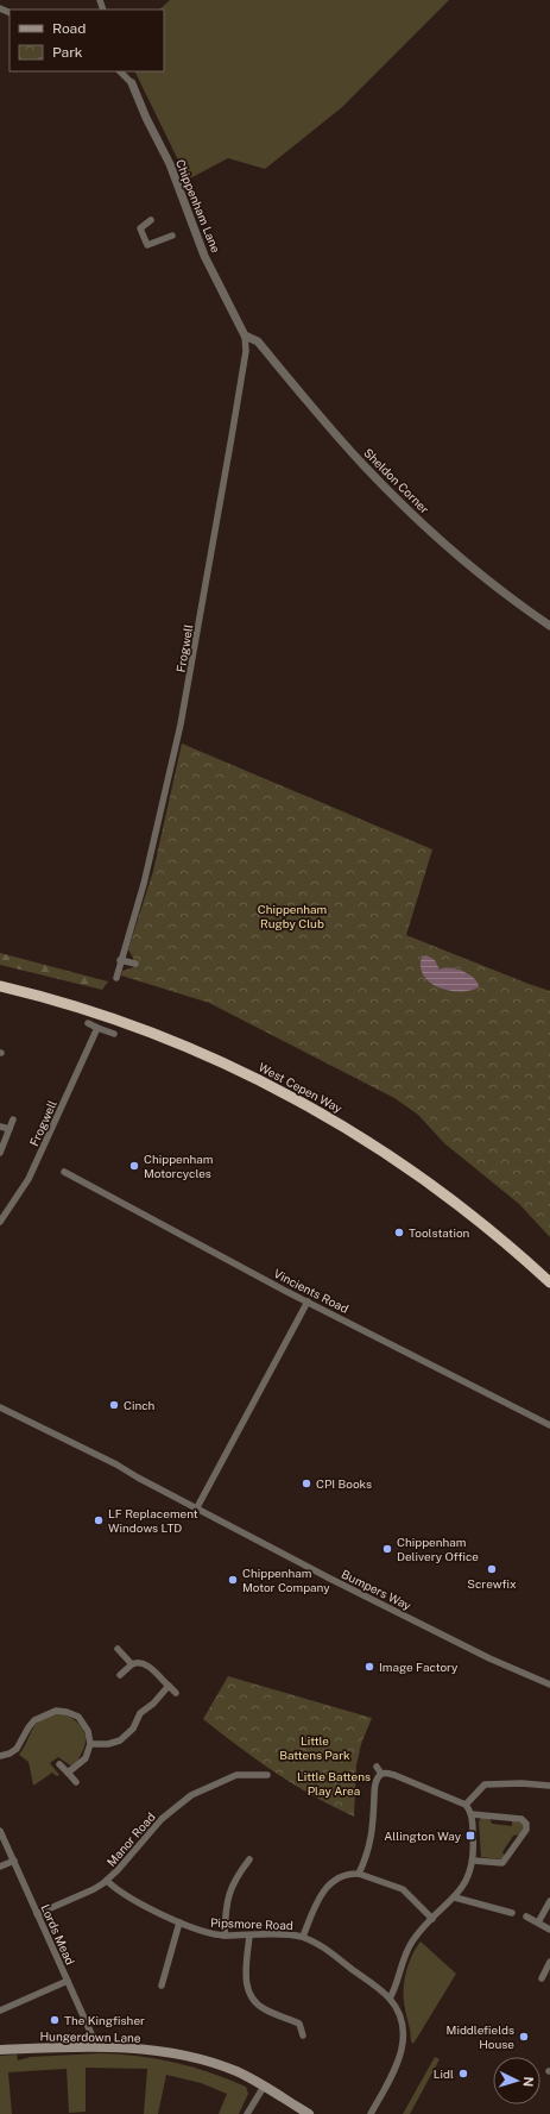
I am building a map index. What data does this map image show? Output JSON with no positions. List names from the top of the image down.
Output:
{
  "streets": {
    "highway": ["West Cepen Way"],
    "main road": ["Hungerdown Lane"],
    "street": [
      "Chippenham Lane",
      "Sheldon Corner",
      "Frogwell",
      "Vincients Road",
      "Bumpers Way",
      "Manor Road",
      "Pipsmore Road",
      "Lords Mead"
    ]
  },
  "crossings": [
    ["Chippenham Lane", "Sheldon Corner"],
    ["Chippenham Lane", "Frogwell"],
    ["Sheldon Corner", "Frogwell"],
    ["Manor Road", "Pipsmore Road"],
    ["Manor Road", "Lords Mead"],
    ["Lords Mead", "Hungerdown Lane"]
  ],
  "parks": ["Chippenham Rugby Club", "Little Battens Park", "Little Battens Play Area"],
  "places": {
    "other": [
      "Chippenham Motorcycles",
      "Toolstation",
      "Cinch",
      "CPI Books",
      "LF Replacement Windows LTD",
      "Chippenham Delivery Office",
      "Screwfix",
      "Chippenham Motor Company",
      "Image Factory",
      "The Kingfisher",
      "Middlefields House",
      "Lidl"
    ],
    "transit": ["Allington Way"]
  },
  "legend": ["Road", "Park"],
  "north": "right"
}
